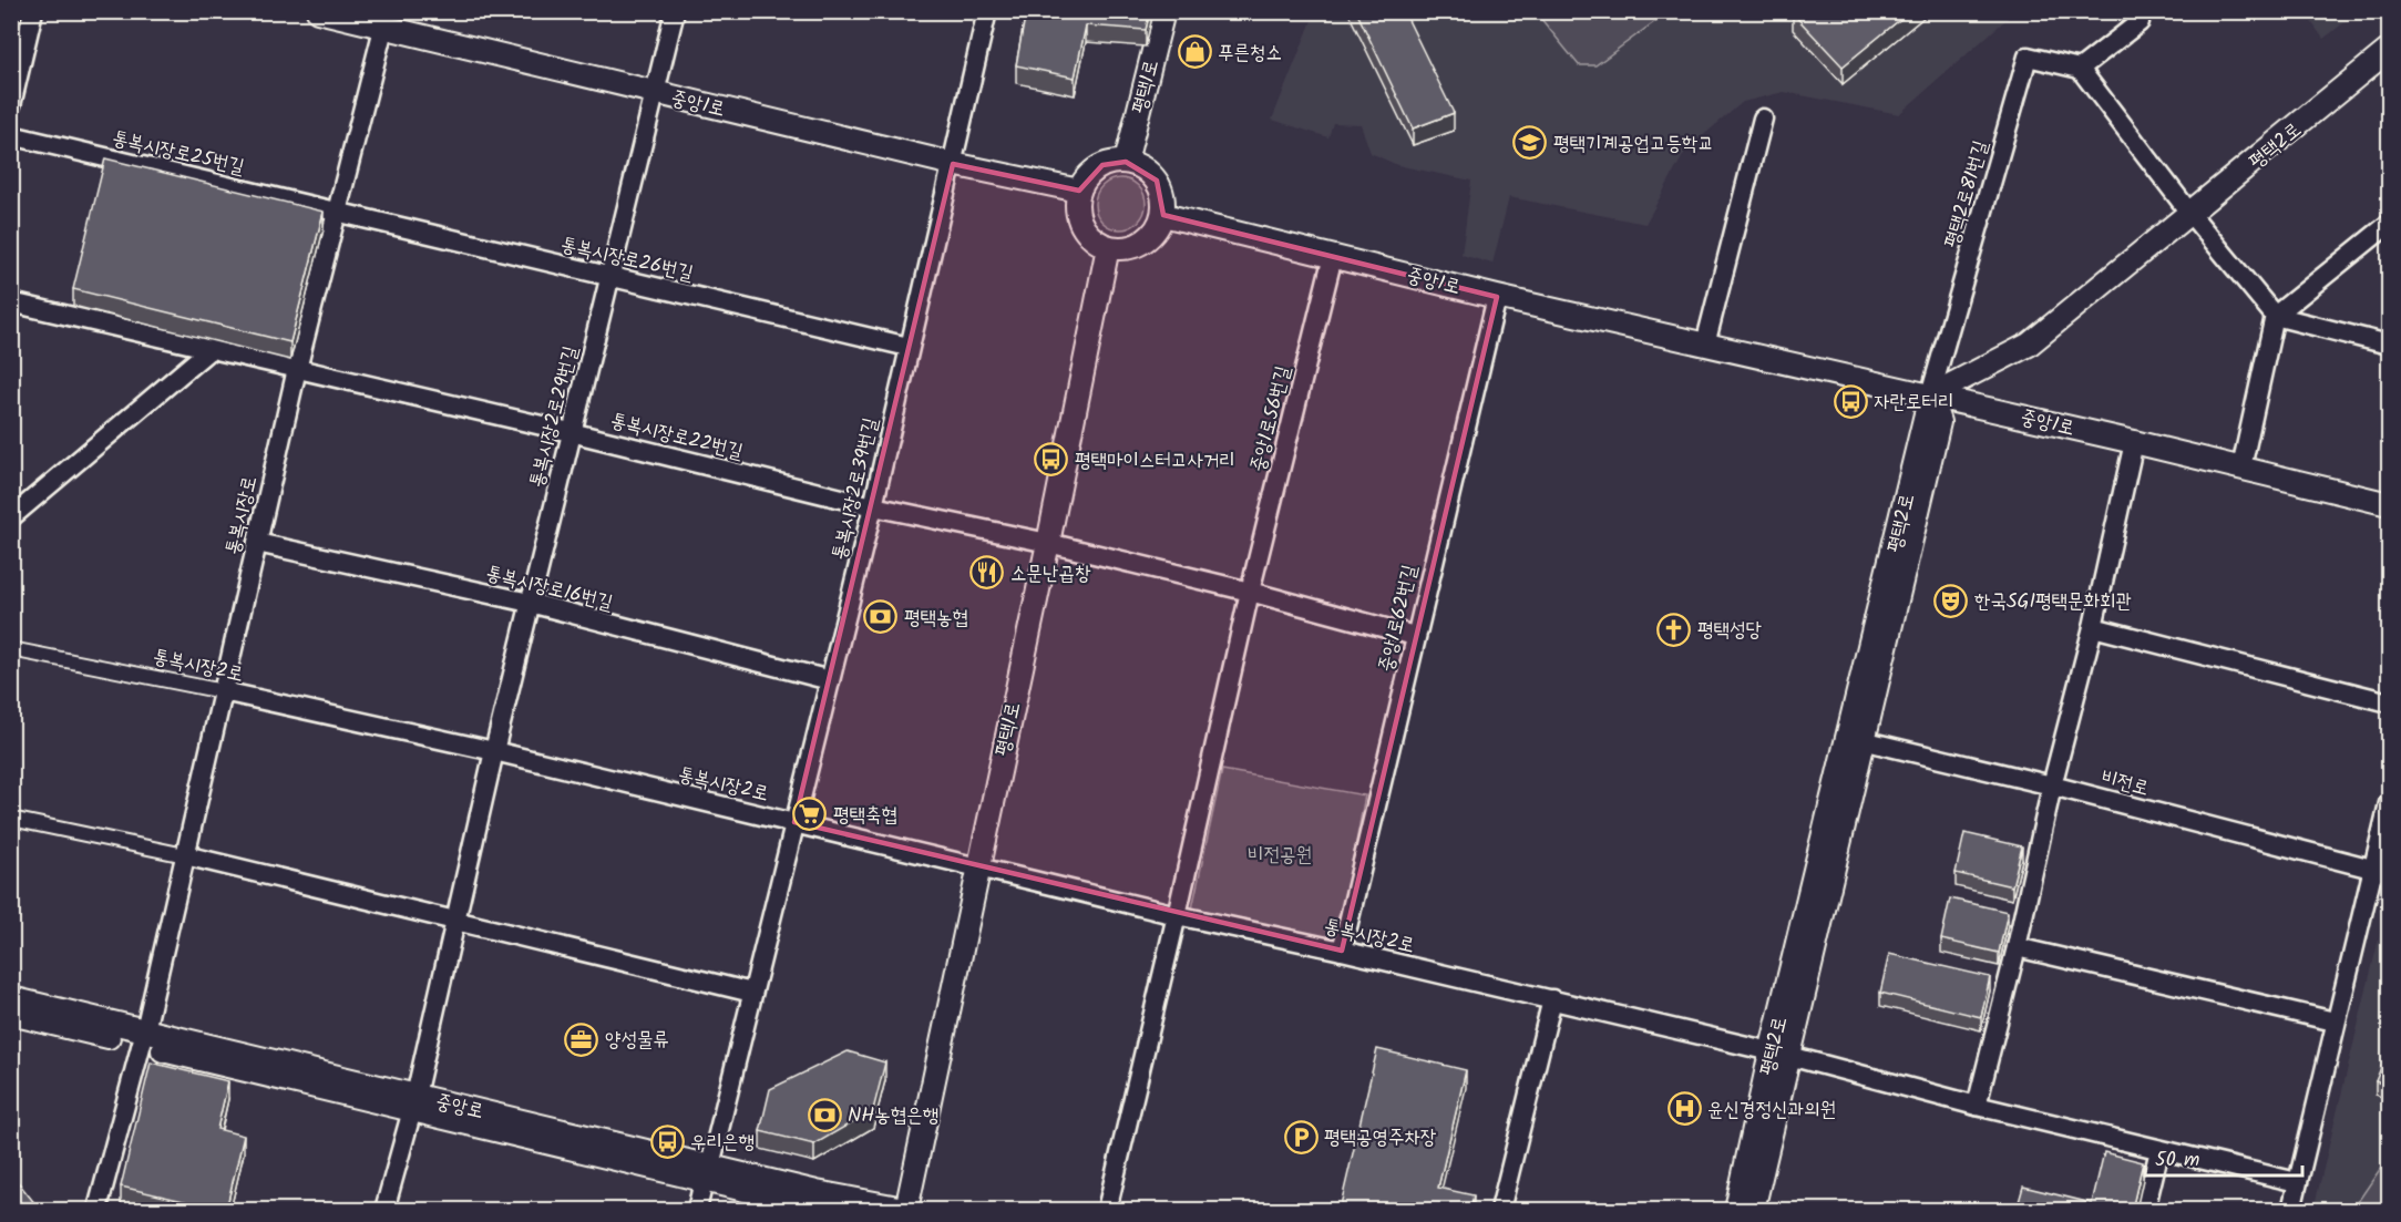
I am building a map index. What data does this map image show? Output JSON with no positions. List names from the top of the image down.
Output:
{
  "streets": {
    "street": [
      "평택1로",
      "중앙1로",
      "평택2로",
      "통복시장로25번길",
      "평택2로81번길",
      "통복시장로26번길",
      "통복시장2로29번길",
      "중앙1로56번길",
      "통복시장로22번길",
      "통복시장2로39번길",
      "통복시장로",
      "통복시장로16번길",
      "중앙1로62번길",
      "통복시장2로",
      "비전로",
      "중앙로"
    ]
  },
  "crossings": [
    ["평택1로", "중앙1로"],
    ["평택1로", "통복시장로22번길"],
    ["평택1로", "통복시장2로"],
    ["평택1로", "중앙로"],
    ["중앙1로", "평택2로"],
    ["중앙1로", "평택2로81번길"],
    ["중앙1로", "통복시장2로29번길"],
    ["중앙1로", "중앙1로56번길"],
    ["중앙1로", "통복시장2로39번길"],
    ["중앙1로", "통복시장로"],
    ["중앙1로", "중앙1로62번길"],
    ["평택2로", "평택2로81번길"],
    ["평택2로", "통복시장2로"],
    ["평택2로", "비전로"],
    ["통복시장로25번길", "통복시장로26번길"],
    ["통복시장로25번길", "통복시장로"],
    ["통복시장로26번길", "통복시장2로29번길"],
    ["통복시장로26번길", "통복시장2로39번길"],
    ["통복시장로26번길", "통복시장로"],
    ["통복시장2로29번길", "통복시장로22번길"],
    ["통복시장2로29번길", "통복시장로16번길"],
    ["통복시장2로29번길", "통복시장2로"],
    ["중앙1로56번길", "통복시장2로"],
    ["통복시장로22번길", "통복시장2로39번길"],
    ["통복시장로22번길", "통복시장로"],
    ["통복시장2로39번길", "통복시장로16번길"],
    ["통복시장2로39번길", "통복시장2로"],
    ["통복시장2로39번길", "중앙로"],
    ["통복시장로", "통복시장로16번길"],
    ["통복시장로", "통복시장2로"],
    ["통복시장로", "중앙로"],
    ["중앙1로62번길", "통복시장2로"]
  ],
  "parks": ["비전공원"],
  "places": {
    "shop": ["푸른청소"],
    "school or university": ["평택기계공업고등학교"],
    "bus stop": ["자란로터리", "평택마이스터고사거리", "우리은행"],
    "restaurant": ["소문난곱창"],
    "theatre": ["한국SGI평택문화회관"],
    "bank": ["평택농협", "NH농협은행"],
    "church": ["평택성당"],
    "supermarket": ["평택축협"],
    "office": ["양성물류"],
    "hospital": ["윤신경정신과의원"],
    "parking": ["평택공영주차장"]
  },
  "scale_bar": "50 m"
}
